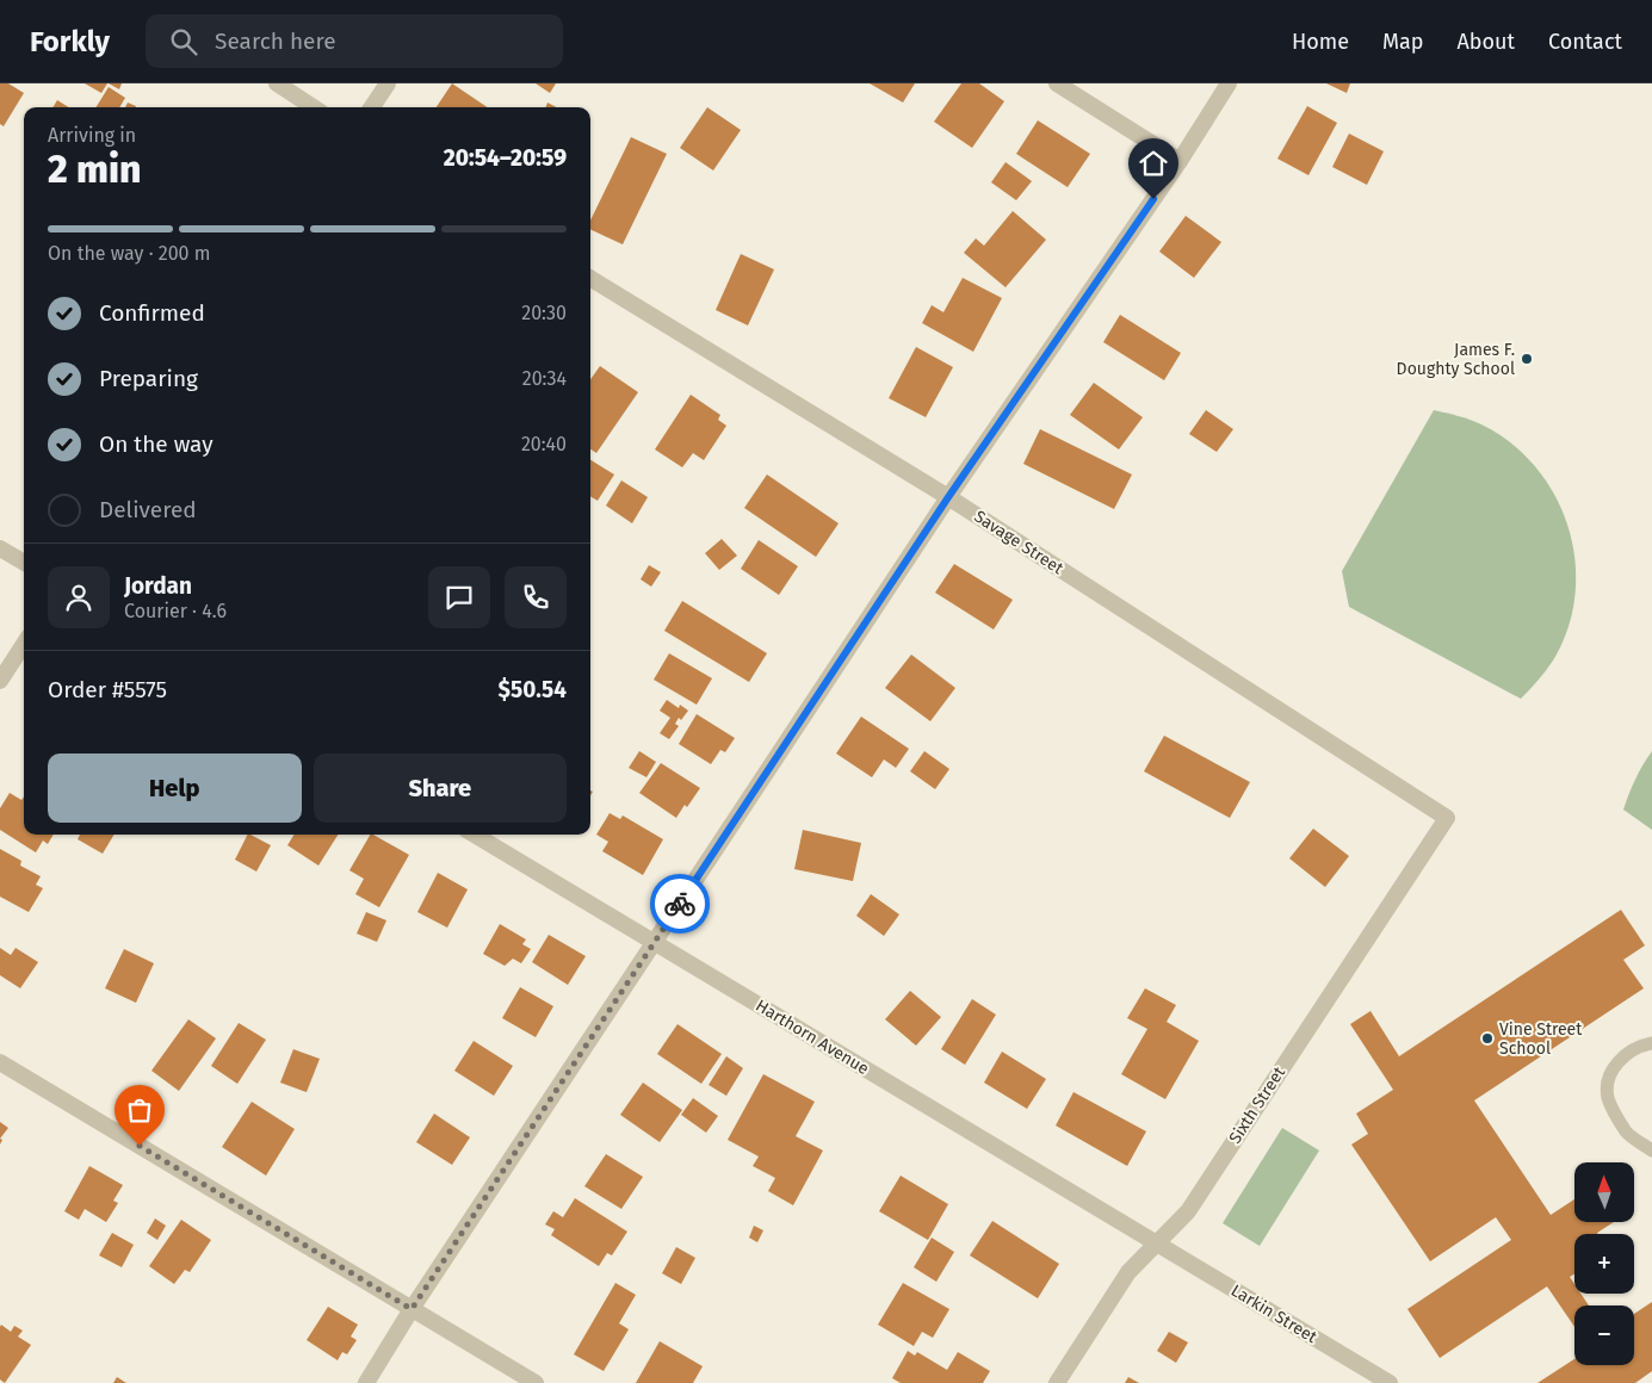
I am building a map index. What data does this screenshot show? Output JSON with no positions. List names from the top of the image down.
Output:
{
  "streets": {
    "street": [
      "Savage Street",
      "Harthorn Avenue",
      "Sixth Street",
      "Larkin Street"
    ]
  },
  "crossings": [
    ["Savage Street", "Sixth Street"],
    ["Harthorn Avenue", "Sixth Street"],
    ["Harthorn Avenue", "Larkin Street"],
    ["Sixth Street", "Larkin Street"]
  ],
  "places": ["James F. Doughty School", "Vine Street School"],
  "north": "top",
  "page": {
    "header": "Forkly",
    "search": "Search here",
    "nav": [
      "Home",
      "Map",
      "About",
      "Contact"
    ],
    "heading": ["2 min", "Arriving in", "20:54–20:59"],
    "panel": [
      "Jordan",
      "Courier · 4.6",
      "Order #5575",
      "$50.54"
    ],
    "bar": "On the way · 200 m",
    "list": [
      ["Confirmed", "20:30"],
      ["Preparing", "20:34"],
      ["On the way", "20:40"],
      "Delivered"
    ],
    "buttons": ["Help", "Share"],
    "map_buttons": ["+", "−"]
  }
}
